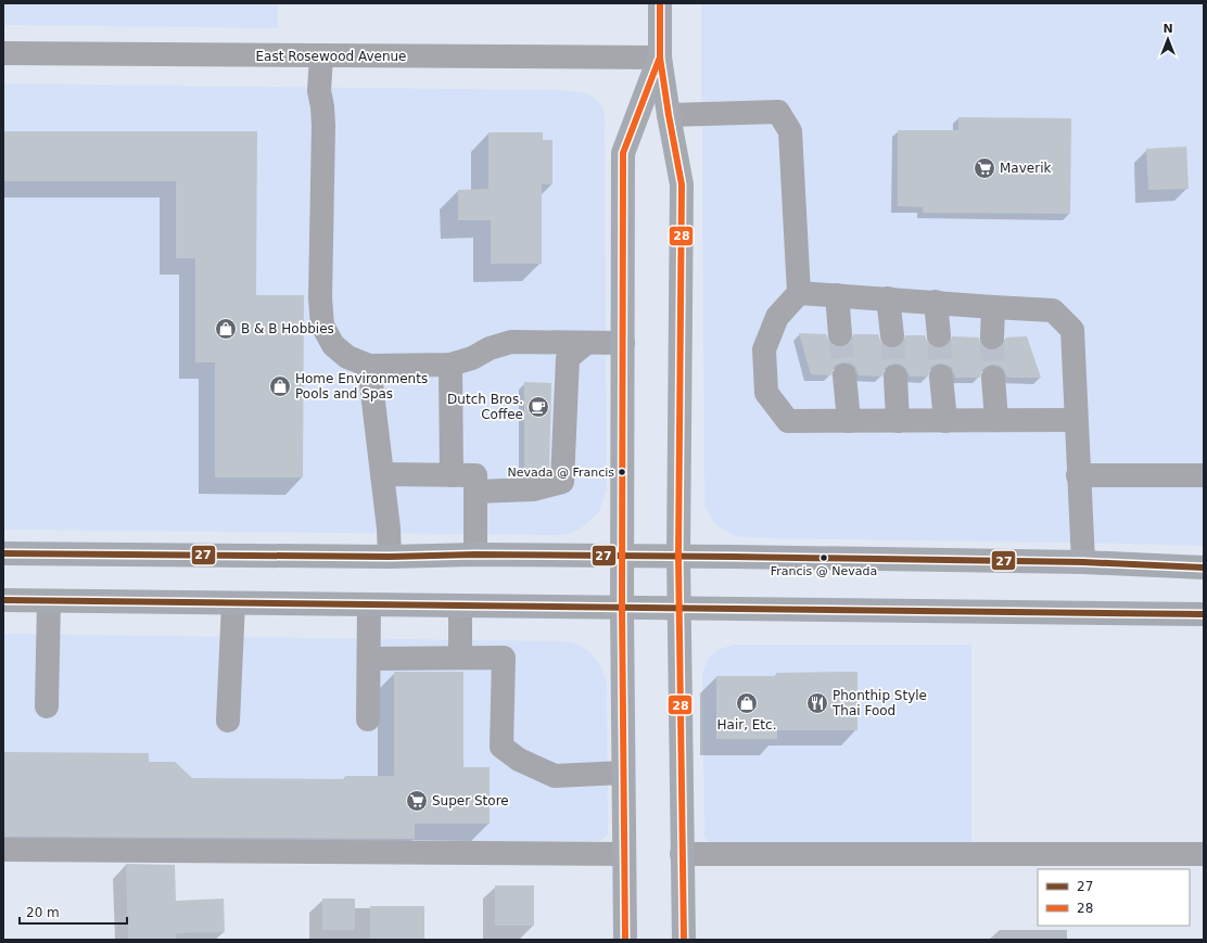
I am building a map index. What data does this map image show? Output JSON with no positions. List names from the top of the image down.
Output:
{
  "streets": {
    "street": ["East Rosewood Avenue"]
  },
  "places": {
    "supermarket": ["Maverik", "Super Store"],
    "shop": ["B & B Hobbies", "Home Environments Pools and Spas", "Hair, Etc."],
    "cafe": ["Dutch Bros. Coffee"],
    "other": ["Nevada @ Francis", "Francis @ Nevada"],
    "restaurant": ["Phonthip Style Thai Food"]
  },
  "lines": ["transit line 28", "transit line 27"],
  "legend": ["27", "28"],
  "scale_bar": "20 m",
  "north": "top"
}
